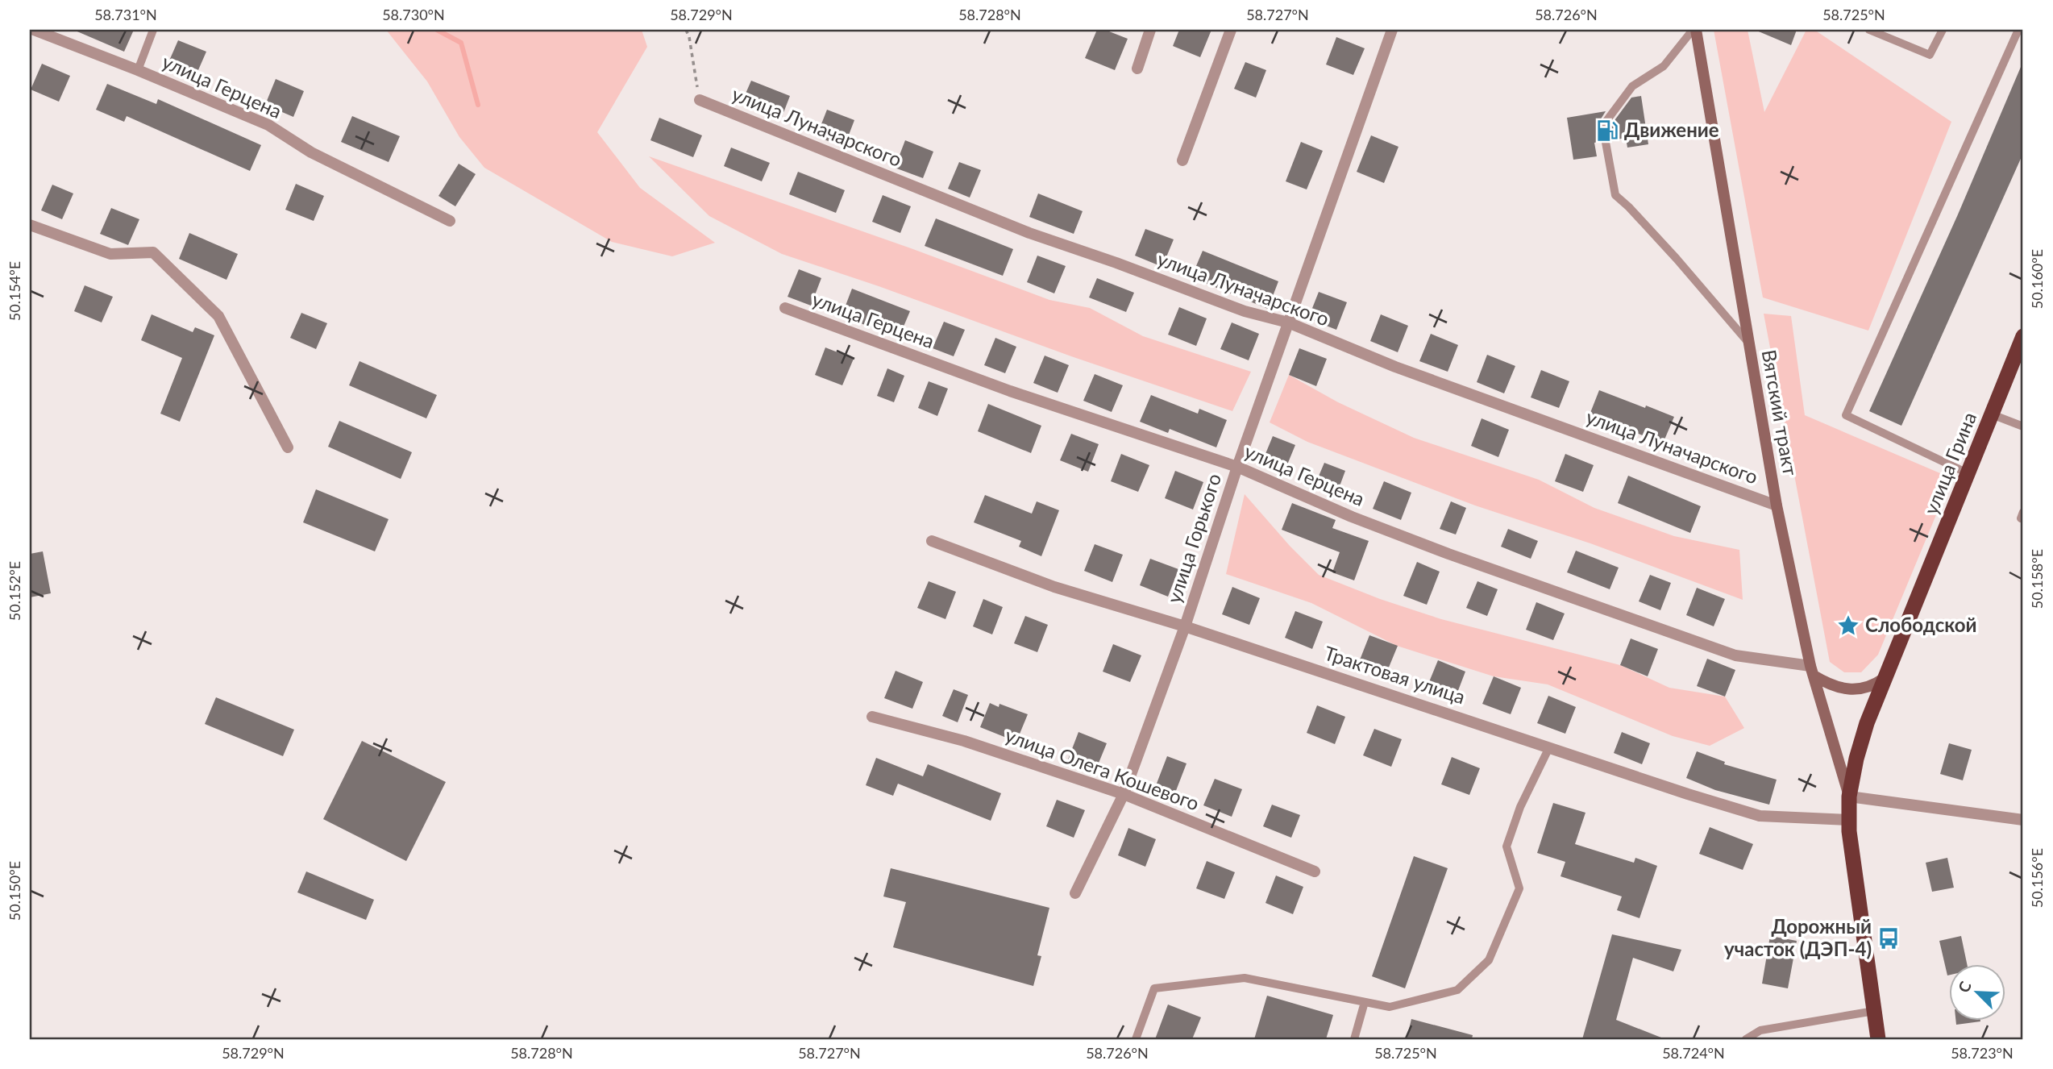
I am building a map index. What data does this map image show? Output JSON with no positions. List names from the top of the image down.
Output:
{
  "streets": {
    "highway": ["улица Грина"],
    "main road": ["Вятский тракт"],
    "street": [
      "улица Герцена",
      "улица Луначарского",
      "улица Горького",
      "Трактовая улица",
      "улица Олега Кошевого"
    ]
  },
  "crossings": [
    ["улица Герцена", "Вятский тракт"],
    ["улица Герцена", "улица Горького"],
    ["улица Луначарского", "Вятский тракт"],
    ["улица Луначарского", "улица Горького"],
    ["Вятский тракт", "улица Грина"],
    ["улица Горького", "Трактовая улица"],
    ["улица Горького", "улица Олега Кошевого"]
  ],
  "places": {
    "fuel station": ["Движение"],
    "place": ["Слободской"],
    "bus stop": ["Дорожный участок (ДЭП-4)"]
  },
  "north": "top left",
  "coordinates": [
    "58.731°N",
    "58.730°N",
    "58.729°N",
    "58.728°N",
    "58.727°N",
    "58.726°N",
    "58.725°N",
    "50.160°E",
    "50.154°E",
    "50.158°E",
    "50.152°E",
    "50.156°E",
    "50.150°E",
    "58.724°N",
    "58.723°N"
  ]
}
